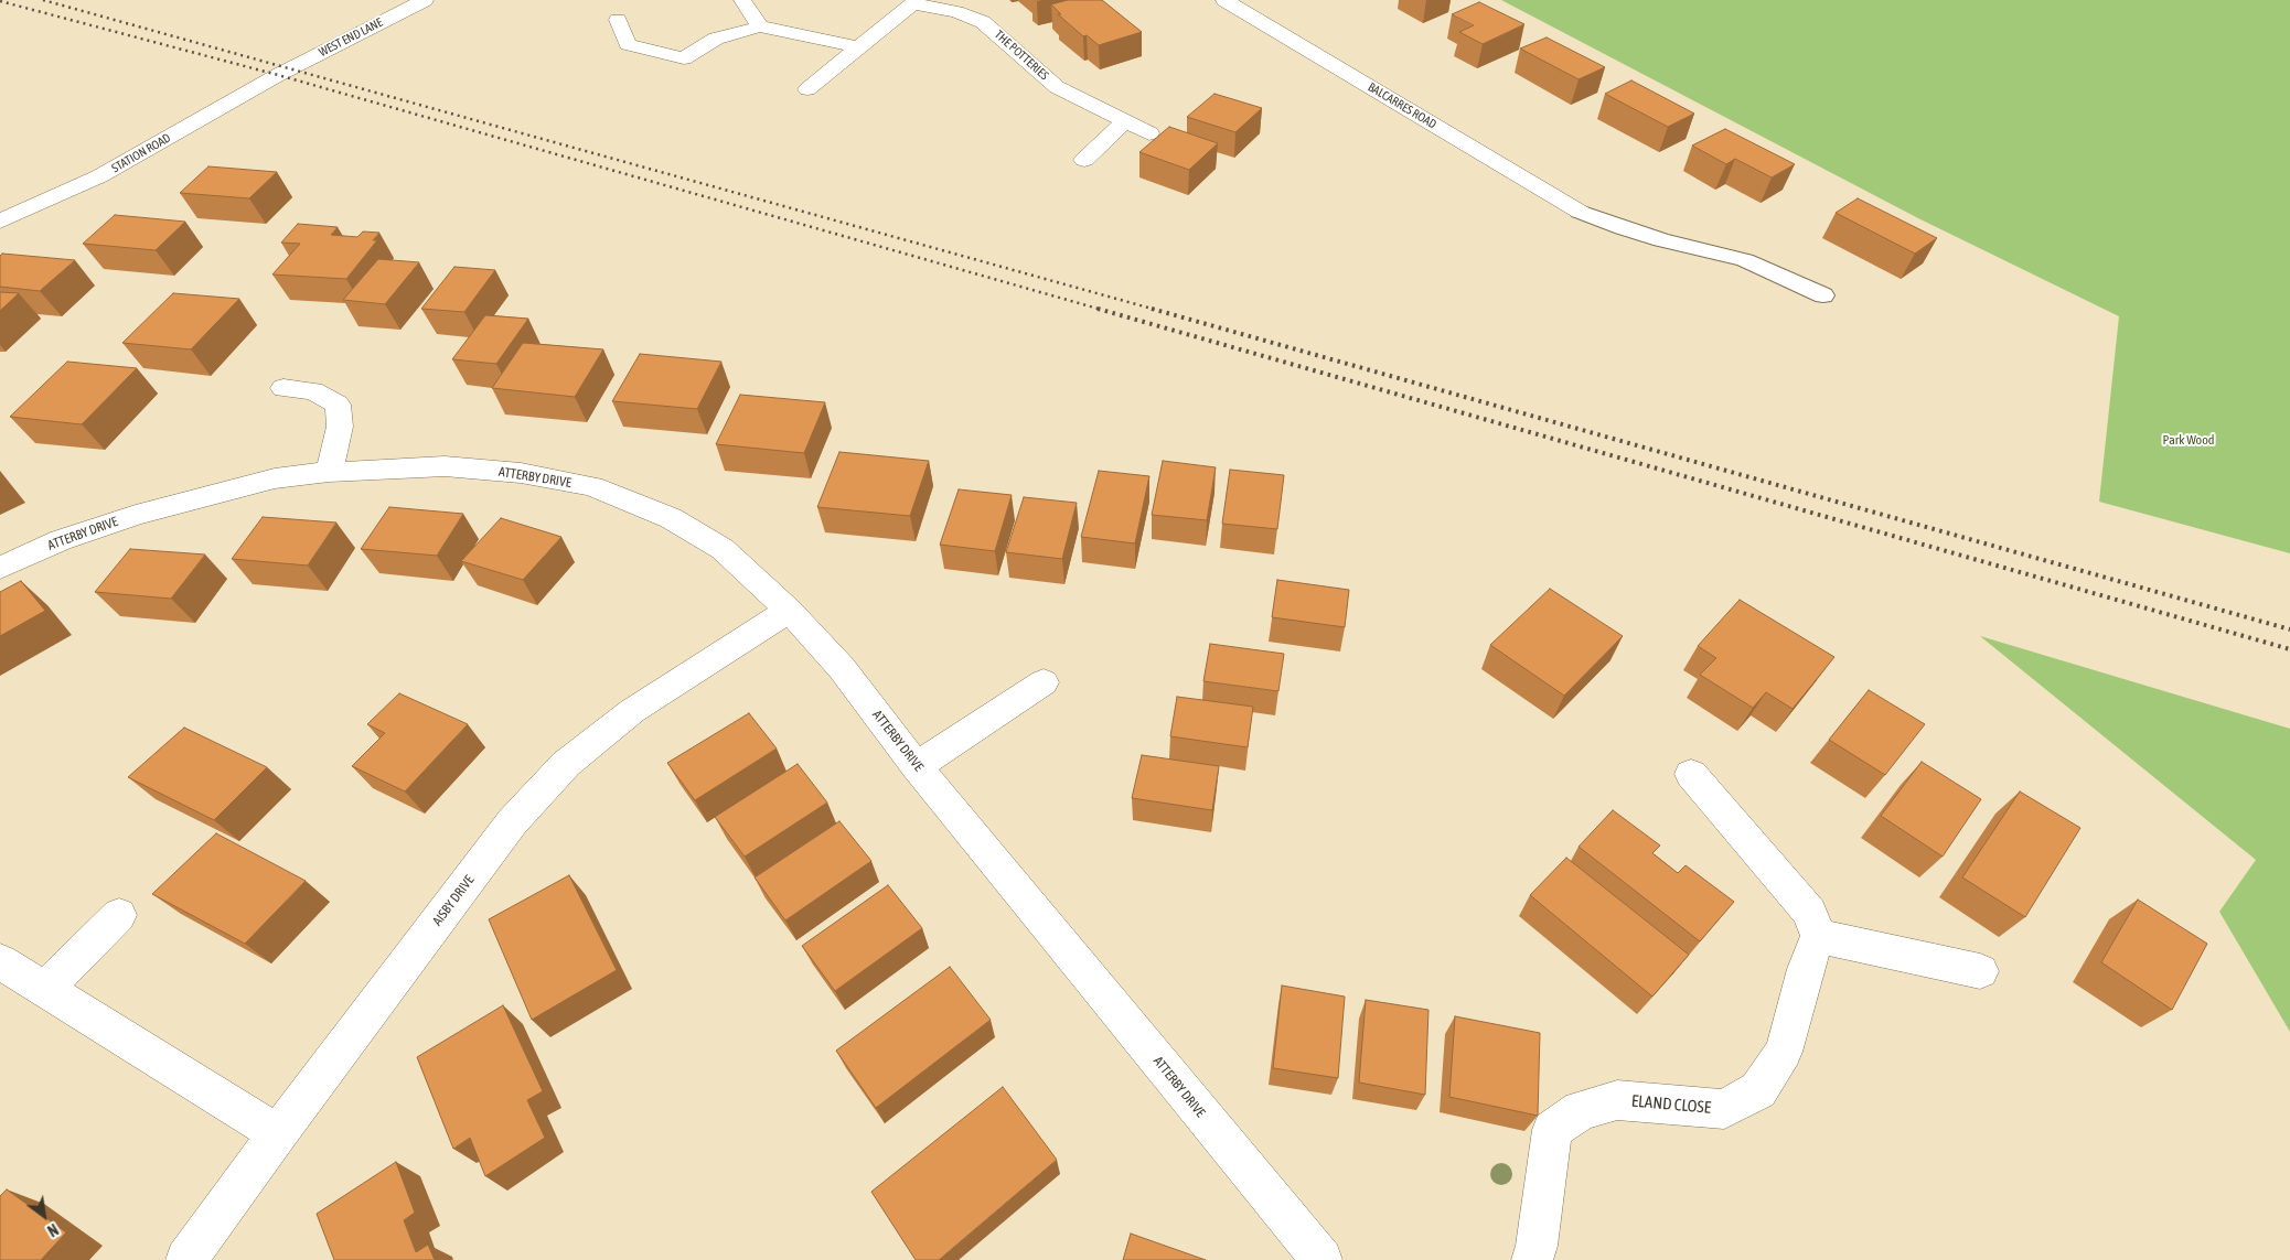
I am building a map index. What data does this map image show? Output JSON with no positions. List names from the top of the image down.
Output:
{
  "streets": {
    "street": [
      "WEST END LANE",
      "THE POTTERIES",
      "BALCARRES ROAD",
      "STATION ROAD",
      "ATTERBY DRIVE",
      "AISBY DRIVE",
      "ELAND CLOSE"
    ]
  },
  "crossings": [
    ["WEST END LANE", "STATION ROAD"],
    ["ATTERBY DRIVE", "AISBY DRIVE"]
  ],
  "parks": ["Park Wood"],
  "north": "bottom right"
}
